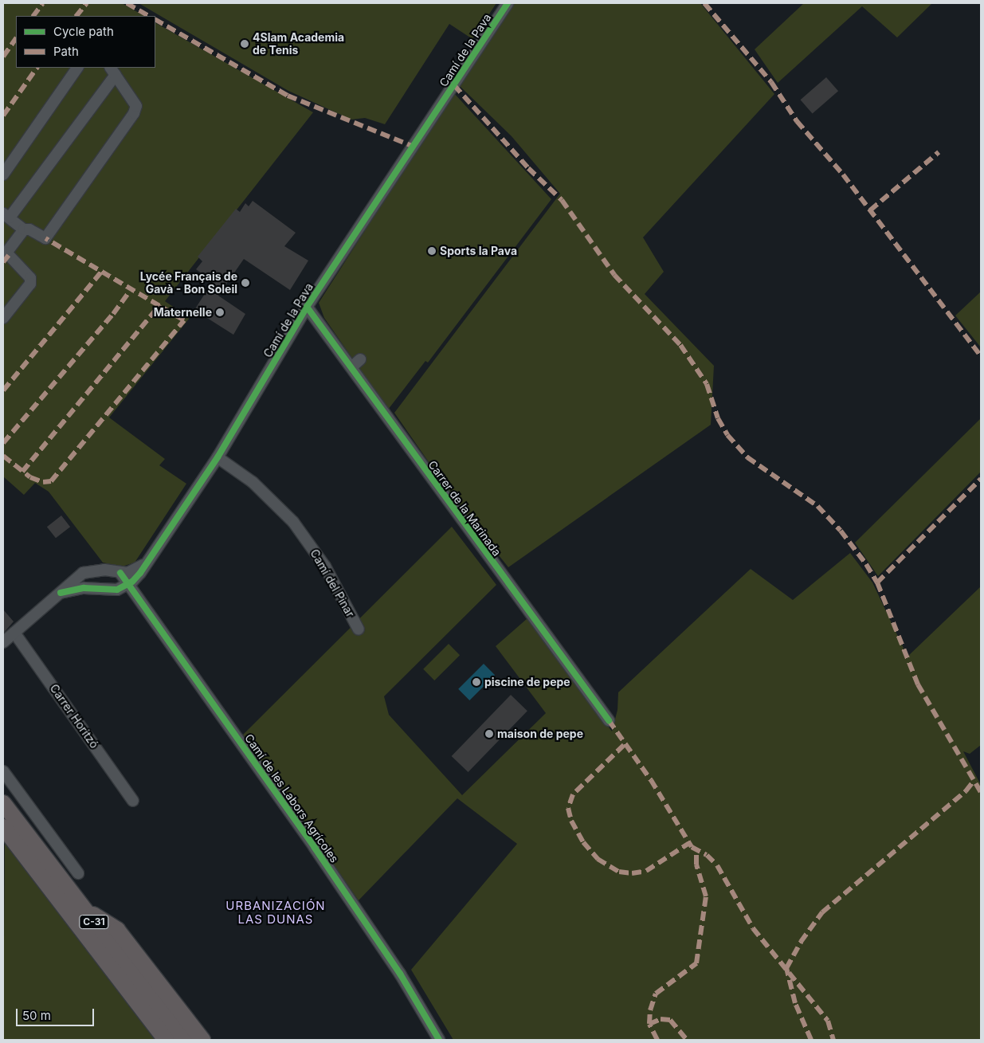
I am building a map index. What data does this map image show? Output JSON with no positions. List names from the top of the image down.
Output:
{
  "streets": {
    "highway": ["C-31"],
    "street": [
      "Camí de la Pava",
      "Carrer de la Marinada",
      "Camí del Pinar",
      "Carrer Horitzó",
      "Camí de les Labors Agrícoles"
    ]
  },
  "crossings": [
    ["Camí de la Pava", "Carrer de la Marinada"],
    ["Camí de la Pava", "Camí del Pinar"],
    ["Camí de la Pava", "Camí de les Labors Agrícoles"]
  ],
  "districts": ["URBANIZACIÓN LAS DUNAS"],
  "places": [
    "4Slam Academia de Tenis",
    "Sports la Pava",
    "Lycée Français de Gavà - Bon Soleil",
    "Maternelle",
    "piscine de pepe",
    "maison de pepe"
  ],
  "legend": ["Cycle path", "Path"],
  "scale_bar": "50 m"
}
